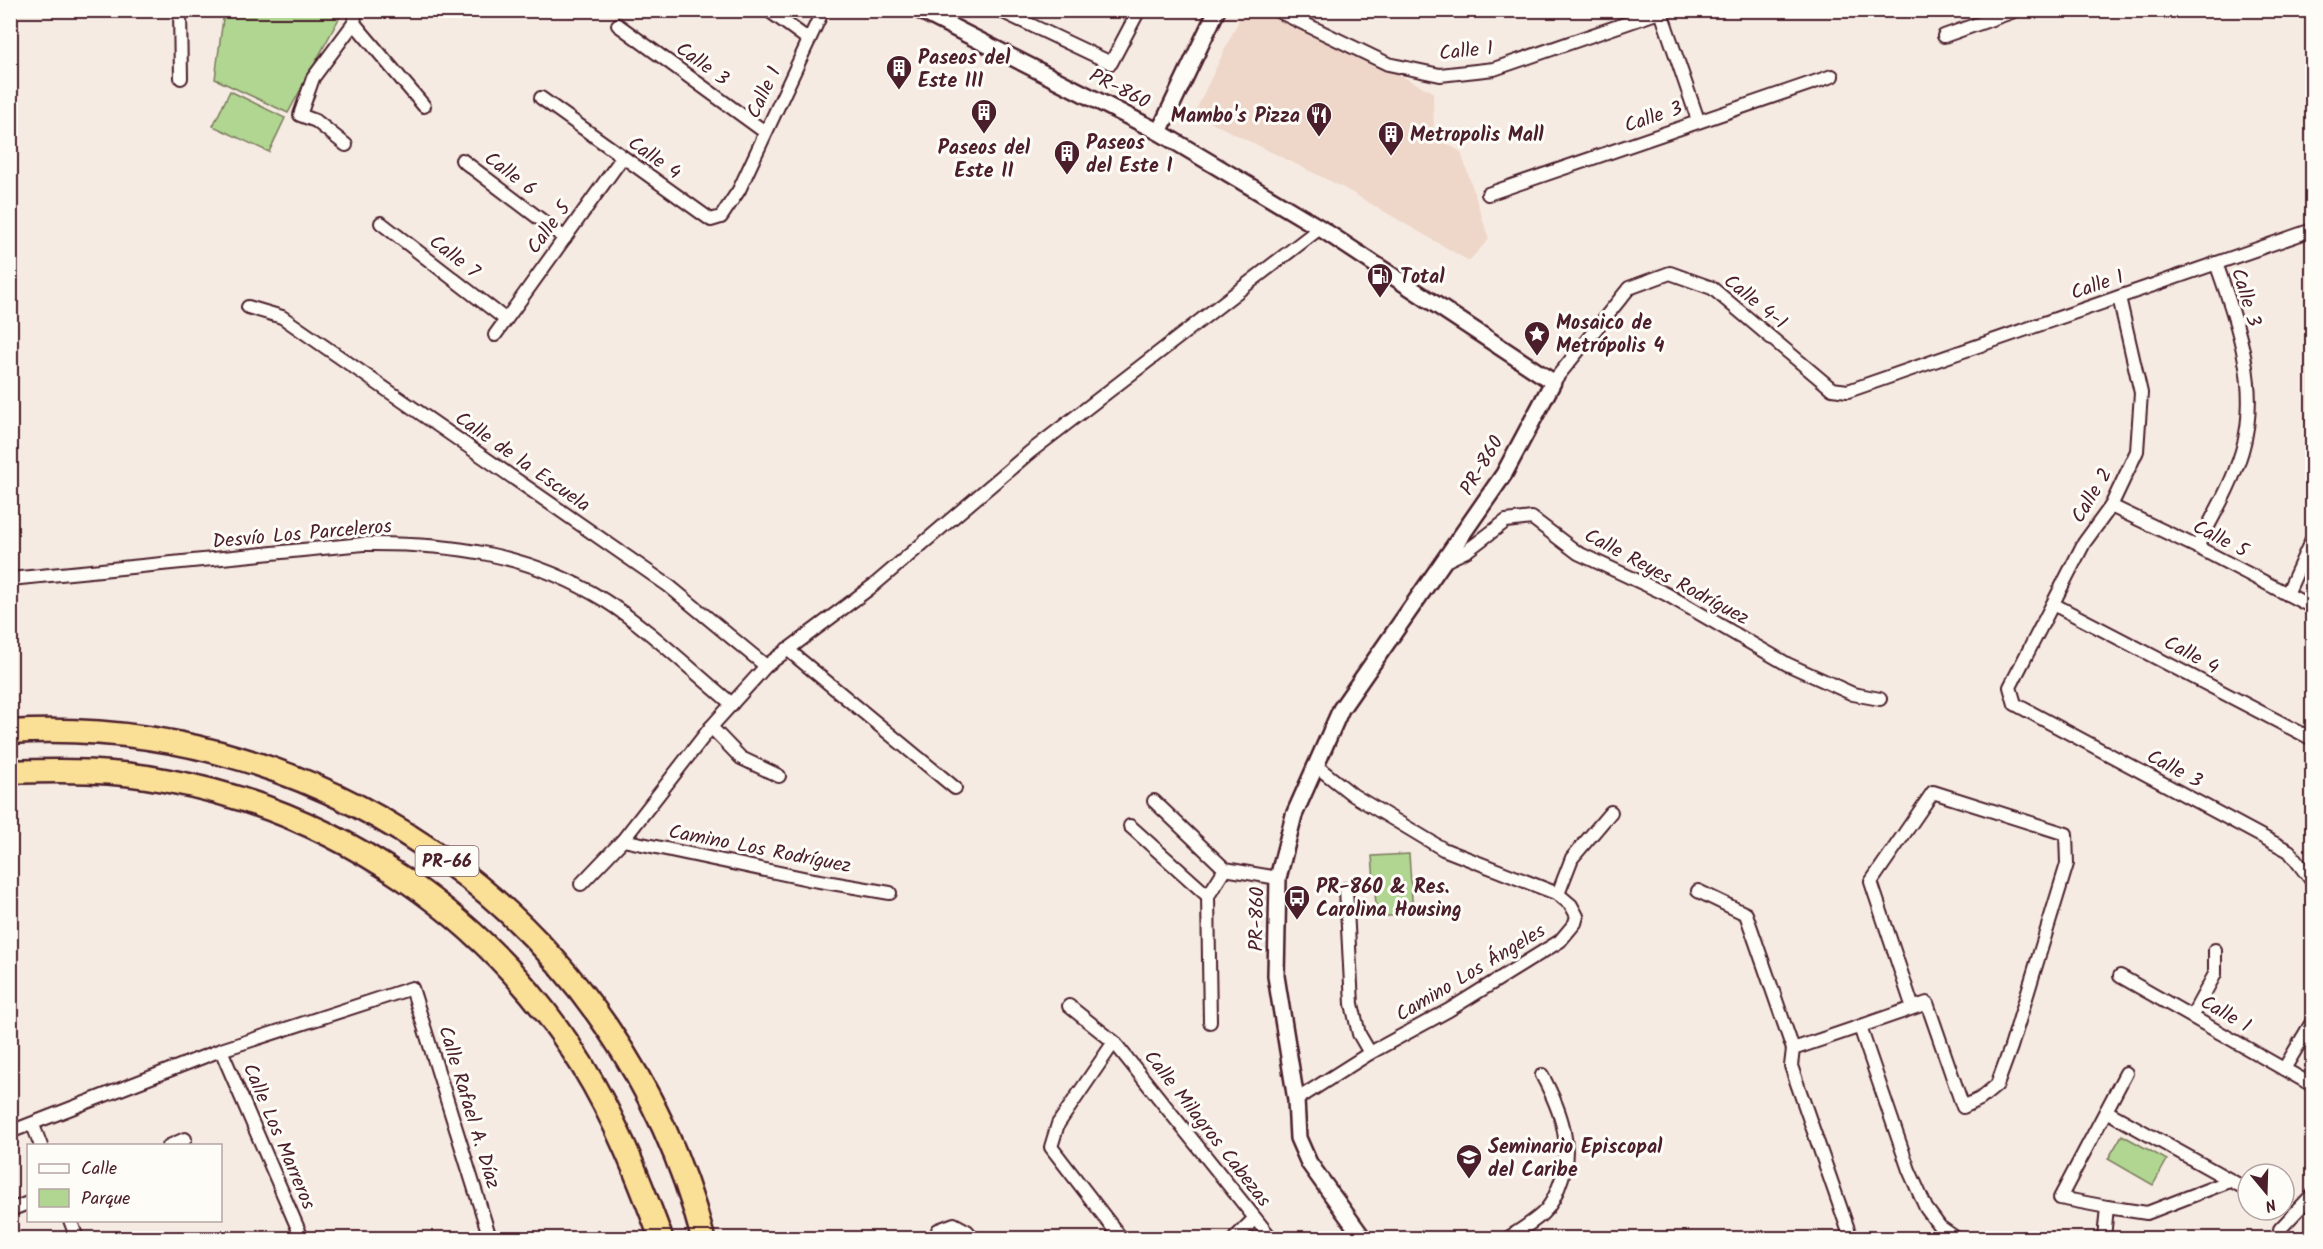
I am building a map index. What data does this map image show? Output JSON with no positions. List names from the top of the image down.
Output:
{
  "streets": {
    "highway": ["PR-66"],
    "street": [
      "Calle 1",
      "Calle 3",
      "PR-860",
      "Calle 4",
      "Calle 6",
      "Calle 5",
      "Calle 7",
      "Calle 4-1",
      "Calle de la Escuela",
      "Calle 2",
      "Desvío Los Parceleros",
      "Calle Reyes Rodríguez",
      "Camino Los Rodríguez",
      "Camino Los Ángeles",
      "Calle Rafael A. Díaz",
      "Calle Milagros Cabezas",
      "Calle Los Marreros"
    ]
  },
  "crossings": [
    ["Calle 1", "Calle 3"],
    ["Calle 1", "Calle 4"],
    ["Calle 1", "Calle 4-1"],
    ["Calle 1", "Calle 2"],
    ["Calle 3", "Calle 5"],
    ["Calle 3", "Calle 2"],
    ["PR-860", "Calle 4-1"],
    ["PR-860", "Calle Reyes Rodríguez"],
    ["PR-860", "Camino Los Ángeles"],
    ["Calle 4", "Calle 5"],
    ["Calle 4", "Calle 2"],
    ["Calle 6", "Calle 5"],
    ["Calle 5", "Calle 7"],
    ["Calle 5", "Calle 2"],
    ["Calle Rafael A. Díaz", "Calle Los Marreros"]
  ],
  "places": {
    "building": [
      "Paseos del Este III",
      "Paseos del Este II",
      "Metropolis Mall",
      "Paseos del Este I"
    ],
    "restaurant": ["Mambo's Pizza"],
    "fuel station": ["Total"],
    "place": ["Mosaico de Metrópolis 4"],
    "bus stop": ["PR-860 & Res. Carolina Housing"],
    "school or university": ["Seminario Episcopal del Caribe"]
  },
  "legend": ["Calle", "Parque"],
  "north": "bottom"
}
